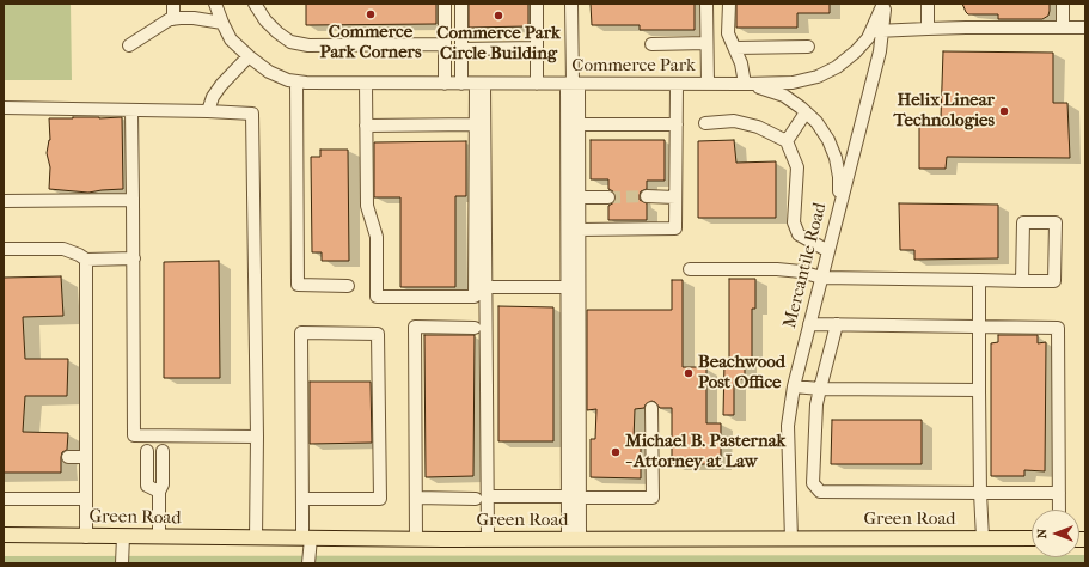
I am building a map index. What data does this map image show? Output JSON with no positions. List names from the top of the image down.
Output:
{
  "streets": {
    "main road": ["Green Road"],
    "street": ["Commerce Park", "Mercantile Road"]
  },
  "crossings": [
    ["Commerce Park", "Mercantile Road"],
    ["Mercantile Road", "Green Road"]
  ],
  "places": [
    "Commerce Park Corners",
    "Commerce Park Circle Building",
    "Helix Linear Technologies",
    "Beachwood Post Office",
    "Michael B. Pasternak - Attorney at Law"
  ],
  "north": "left"
}
